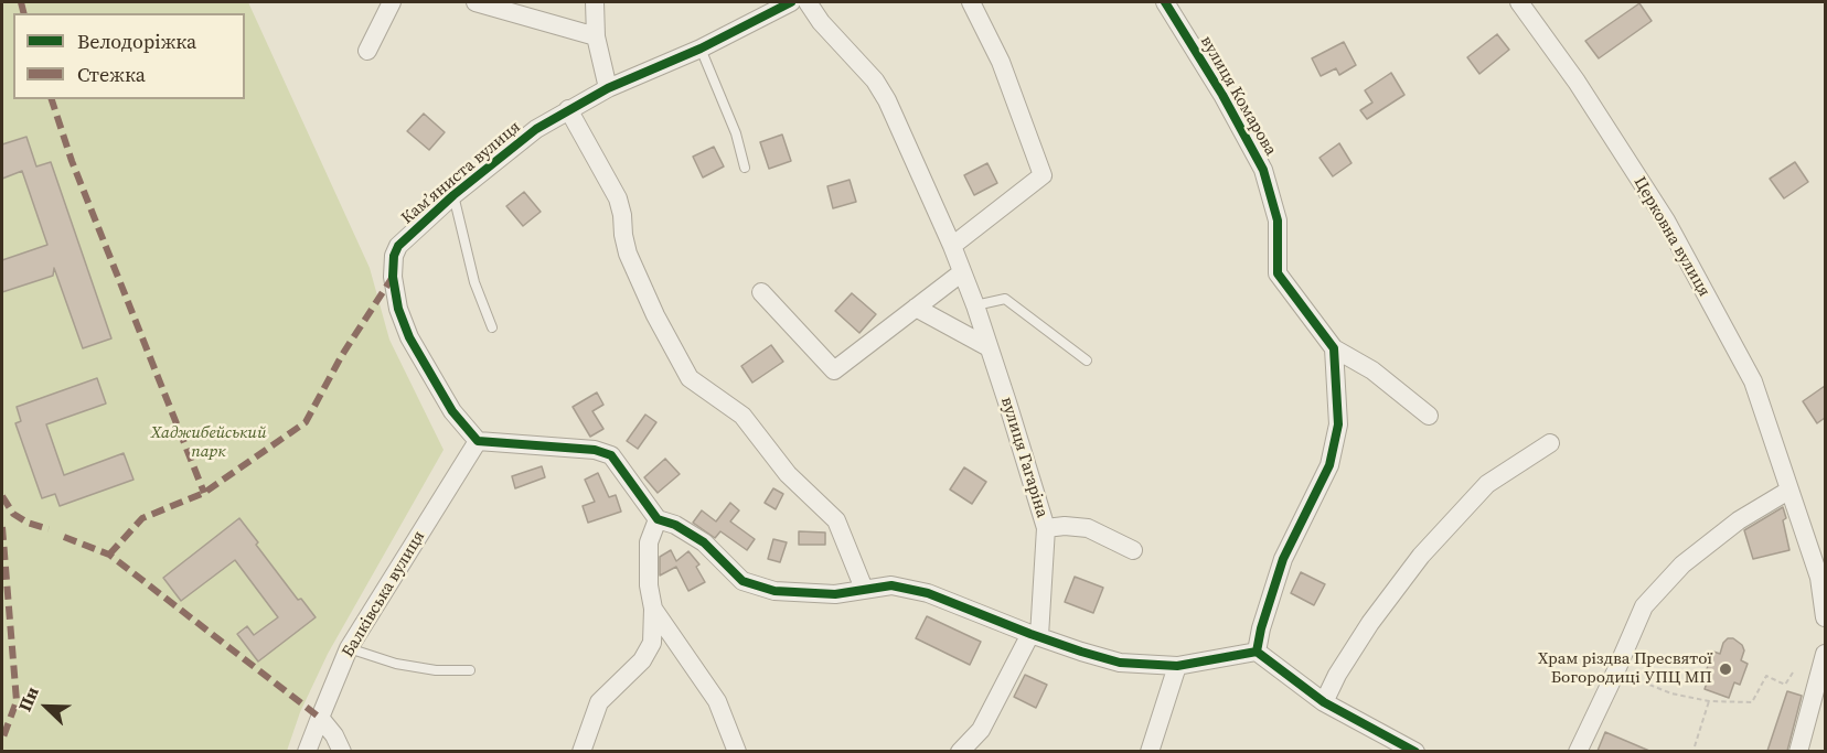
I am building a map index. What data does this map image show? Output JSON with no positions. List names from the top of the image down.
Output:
{
  "streets": {
    "street": [
      "вулиця Комарова",
      "Камʼяниста вулиця",
      "Церковна вулиця",
      "вулиця Гагаріна",
      "Балківська вулиця"
    ]
  },
  "crossings": [
    ["Камʼяниста вулиця", "Балківська вулиця"]
  ],
  "parks": ["Хаджибейський парк"],
  "places": ["Храм різдва Пресвятої Богородиці УПЦ МП"],
  "legend": ["Велодоріжка", "Стежка"],
  "north": "top left"
}
